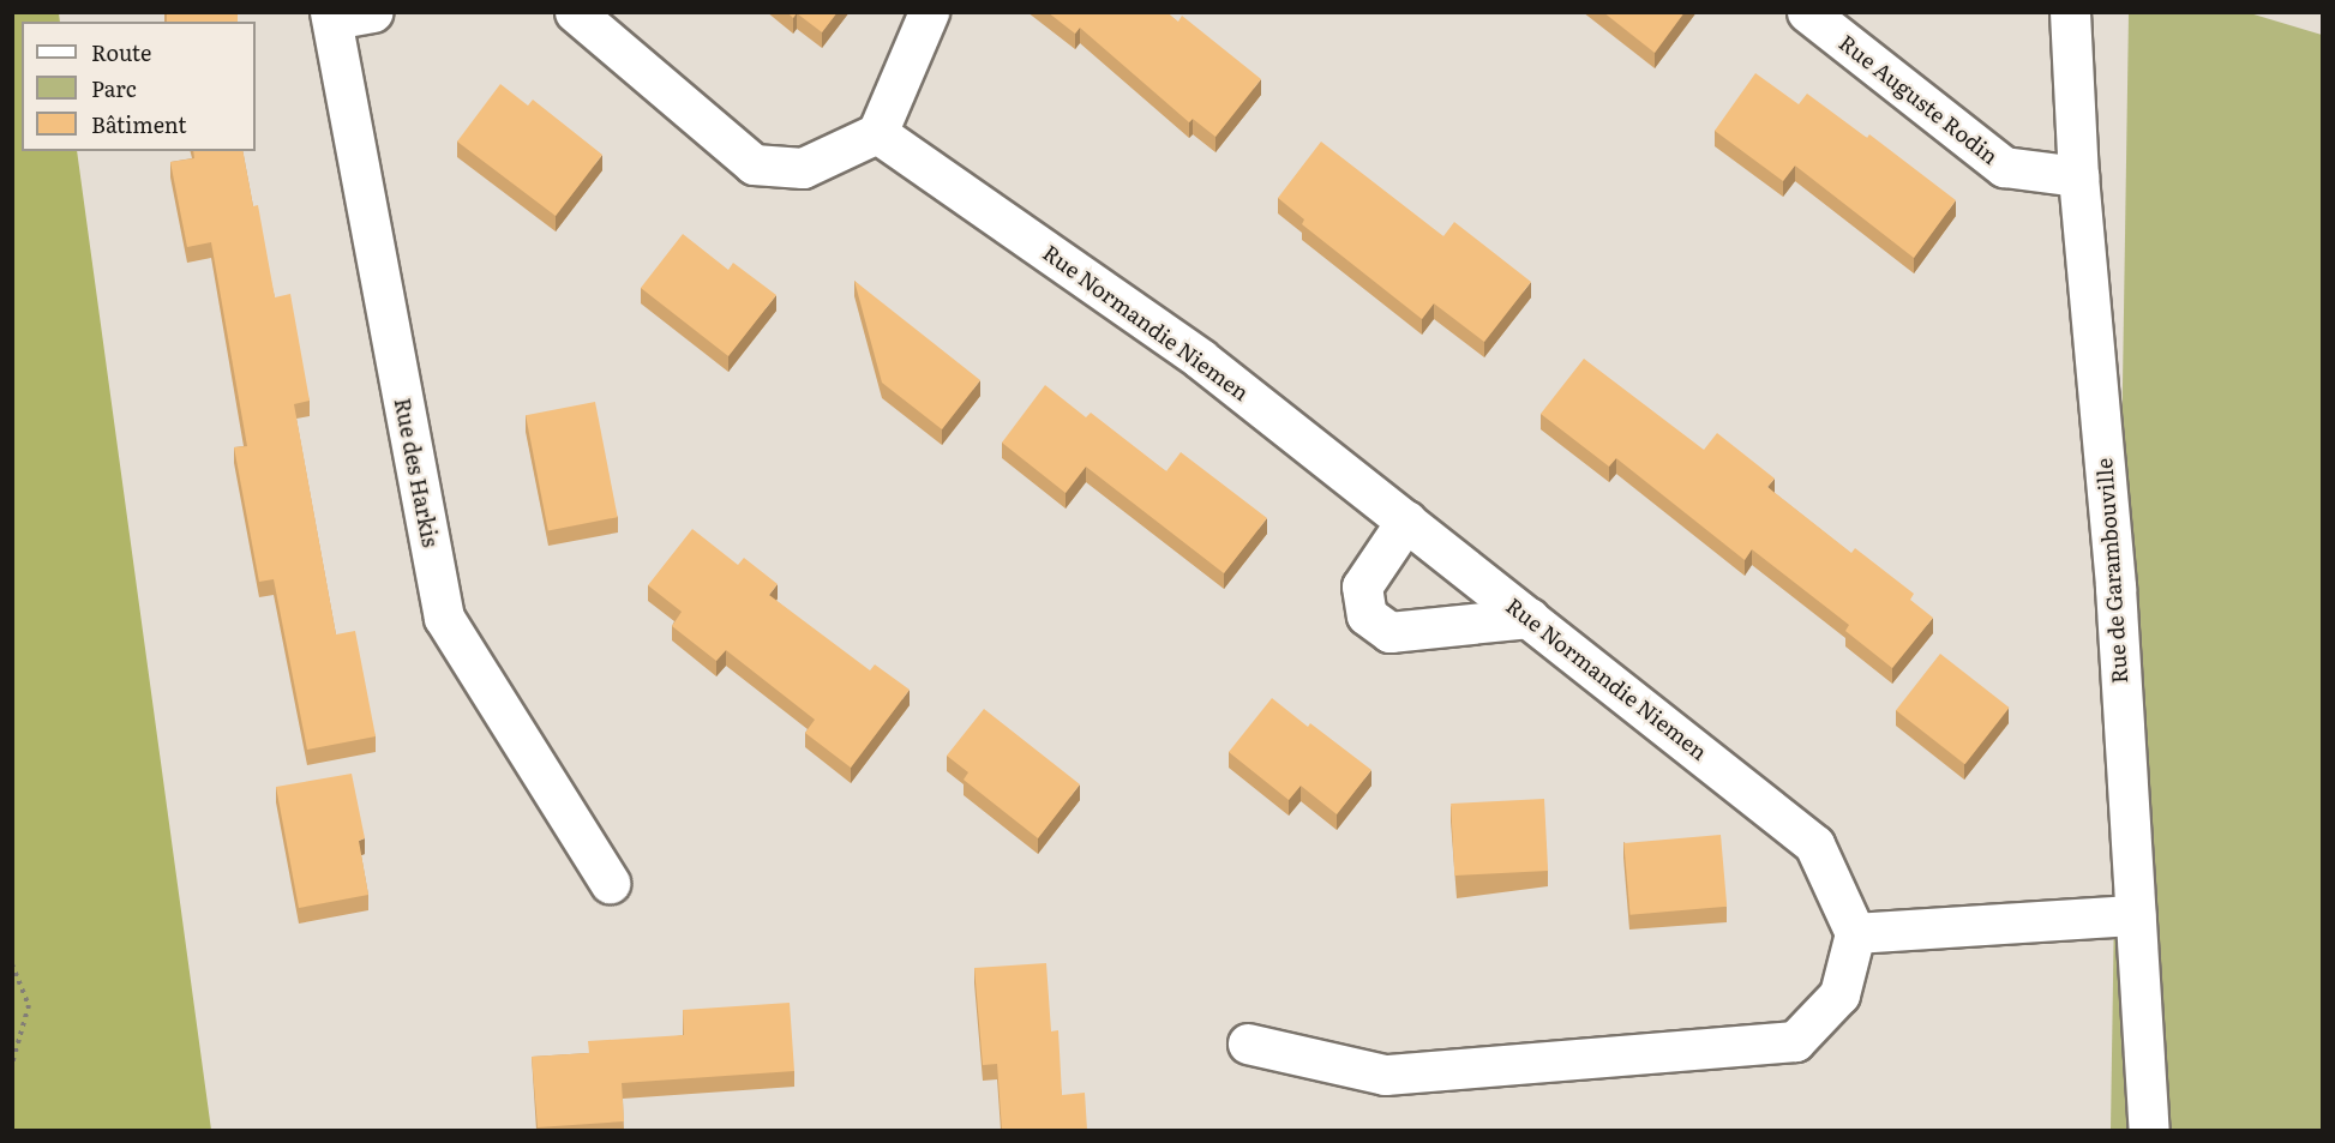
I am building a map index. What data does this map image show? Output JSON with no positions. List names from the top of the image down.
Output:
{
  "streets": {
    "street": [
      "Rue Auguste Rodin",
      "Rue Normandie Niemen",
      "Rue des Harkis",
      "Rue de Garambouville"
    ]
  },
  "crossings": [
    ["Rue Auguste Rodin", "Rue de Garambouville"]
  ],
  "legend": ["Route", "Parc", "Bâtiment"]
}
